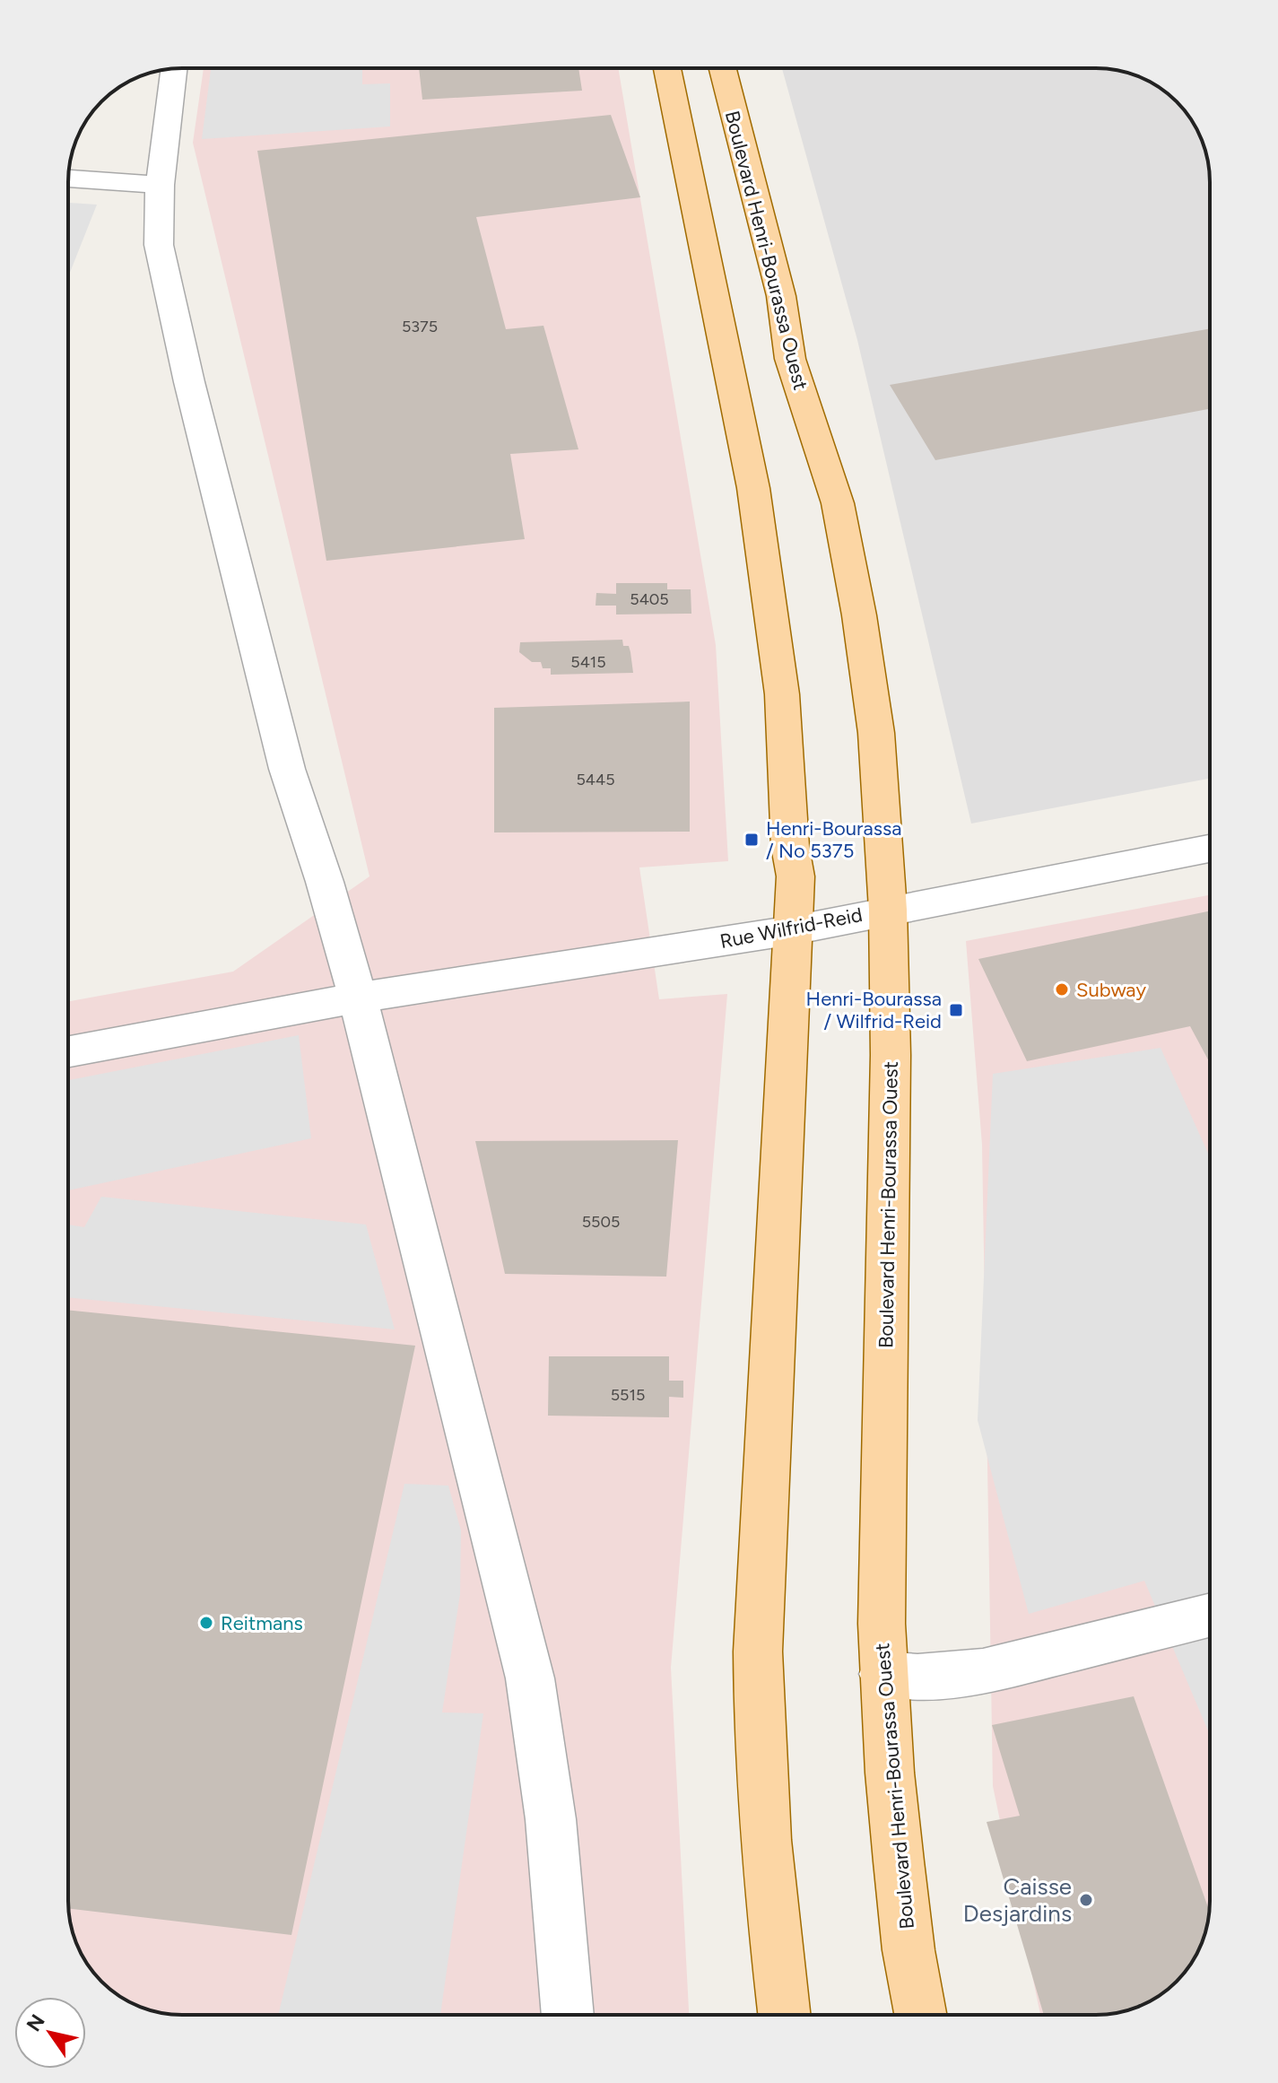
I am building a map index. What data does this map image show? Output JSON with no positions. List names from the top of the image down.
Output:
{
  "streets": {
    "main road": ["Boulevard Henri-Bourassa Ouest"],
    "street": ["Rue Wilfrid-Reid"]
  },
  "crossings": [
    ["Boulevard Henri-Bourassa Ouest", "Rue Wilfrid-Reid"]
  ],
  "places": {
    "transit": ["Henri-Bourassa / No 5375", "Henri-Bourassa / Wilfrid-Reid"],
    "other": ["Subway", "Reitmans", "Caisse Desjardins"]
  },
  "house_numbers": [
    "5375",
    "5405",
    "5415",
    "5445",
    "5505",
    "5515"
  ],
  "north": "top left"
}
